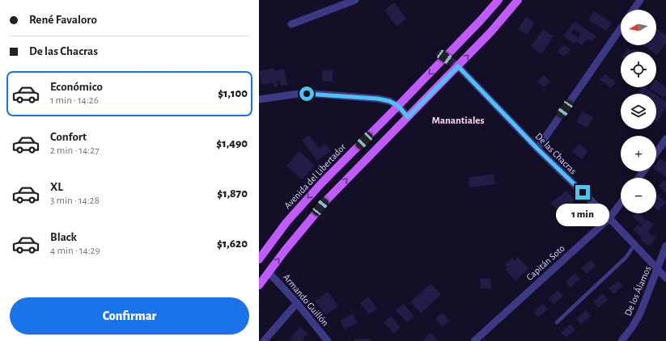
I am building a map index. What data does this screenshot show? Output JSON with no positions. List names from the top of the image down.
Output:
{
  "streets": {
    "main road": ["Avenida del Libertador"],
    "street": [
      "De las Chacras",
      "Capitán Soto",
      "De los Álamos",
      "Armando Guillón"
    ]
  },
  "crossings": [
    ["De las Chacras", "Avenida del Libertador"],
    ["De las Chacras", "Capitán Soto"],
    ["De las Chacras", "De los Álamos"]
  ],
  "districts": ["Manantiales"],
  "north": "left",
  "page": {
    "banner": ["René Favaloro", "De las Chacras"],
    "map_buttons": ["+", "−"],
    "list": [
      {
        "name": "Económico",
        "note": "1 min · 14:26",
        "value": "$1,100"
      },
      {
        "name": "Confort",
        "note": "2 min · 14:27",
        "value": "$1,490"
      },
      {
        "name": "XL",
        "note": "3 min · 14:28",
        "value": "$1,870"
      },
      {
        "name": "Black",
        "note": "4 min · 14:29",
        "value": "$1,620"
      }
    ],
    "bubble": "1 min",
    "buttons": "Confirmar"
  }
}
